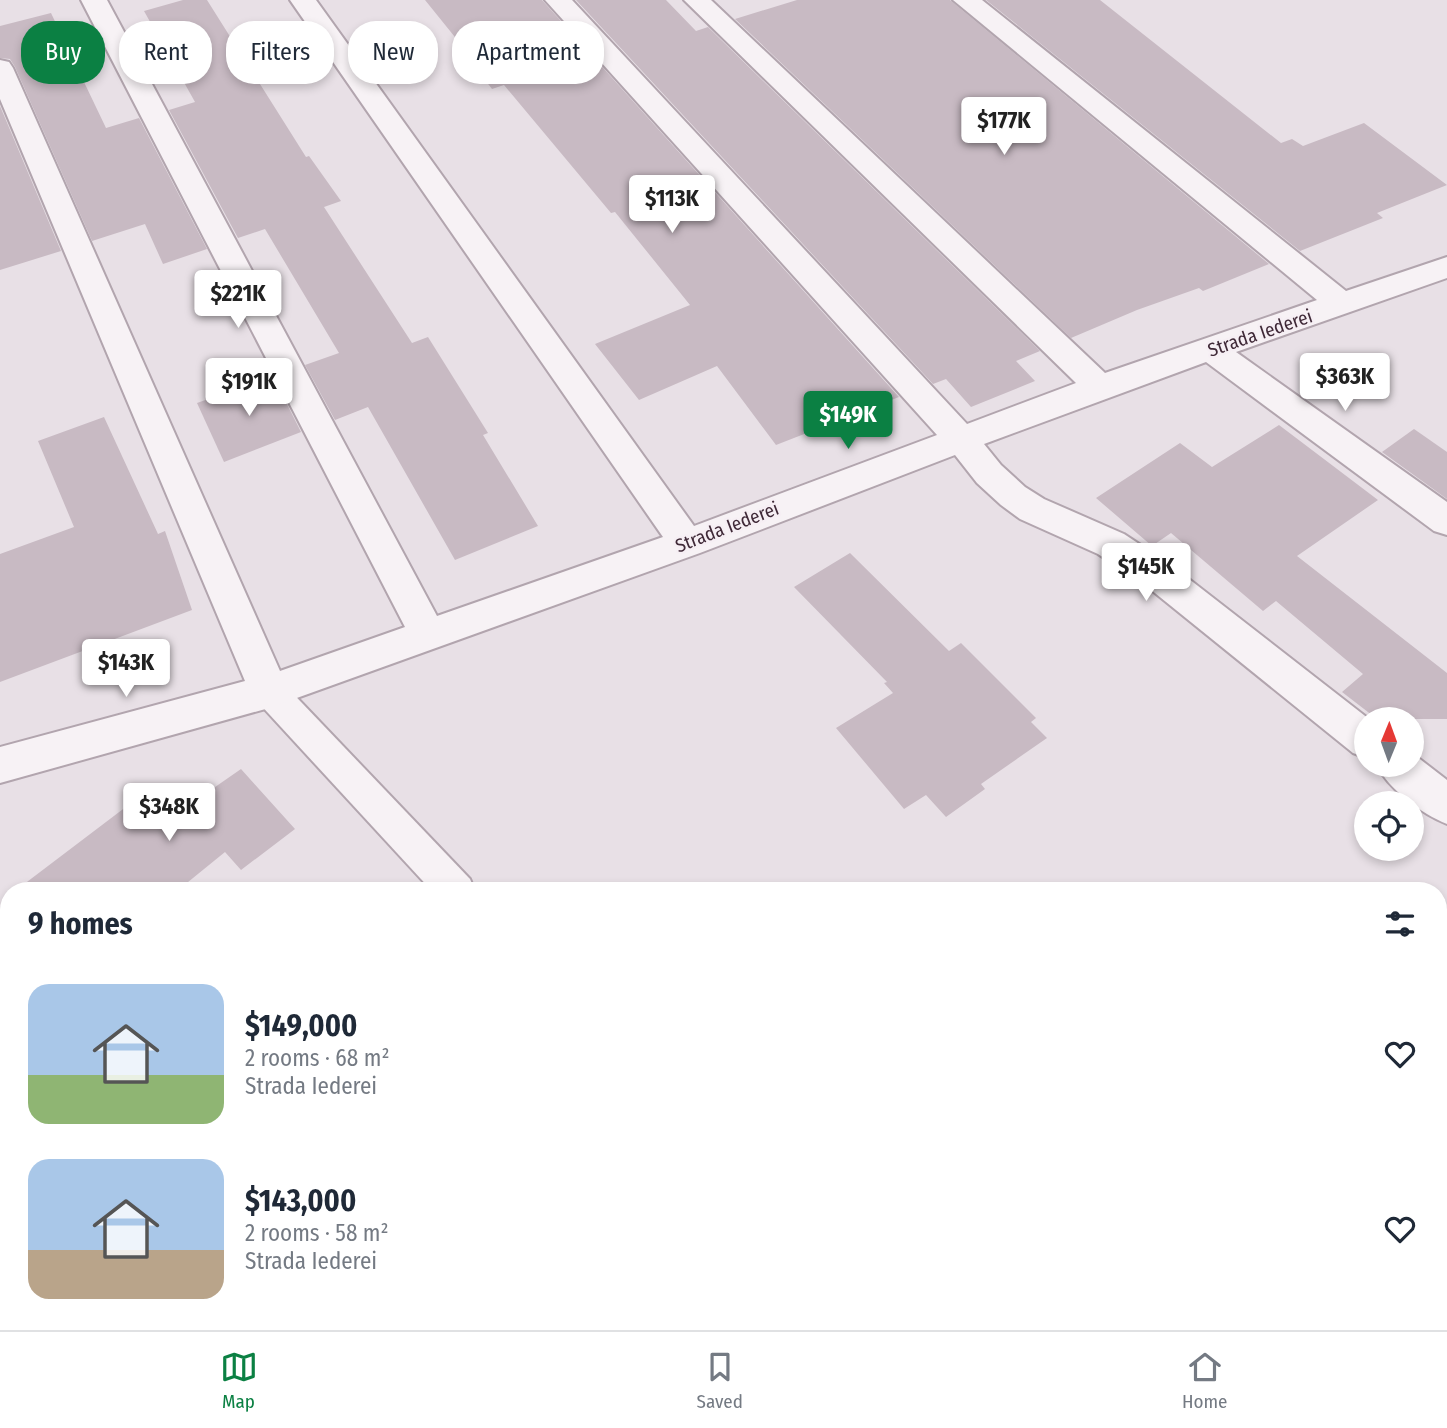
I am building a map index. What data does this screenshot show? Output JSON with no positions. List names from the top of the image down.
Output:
{
  "streets": {
    "street": ["Strada Iederei"]
  },
  "north": "top",
  "page": {
    "chip": [
      "Buy",
      "Rent",
      "Filters",
      "New",
      "Apartment"
    ],
    "price": [
      "$177K",
      "$113K",
      "$221K",
      "$363K",
      "$191K",
      "$149K",
      "$145K",
      "$143K",
      "$348K"
    ],
    "heading": "9 homes",
    "list": [
      {
        "name": "$149,000",
        "note": "2 rooms · 68 m² · Strada Iederei"
      },
      {
        "name": "$143,000",
        "note": "2 rooms · 58 m² · Strada Iederei"
      }
    ],
    "tabs": ["Map", "Saved", "Home"]
  }
}
